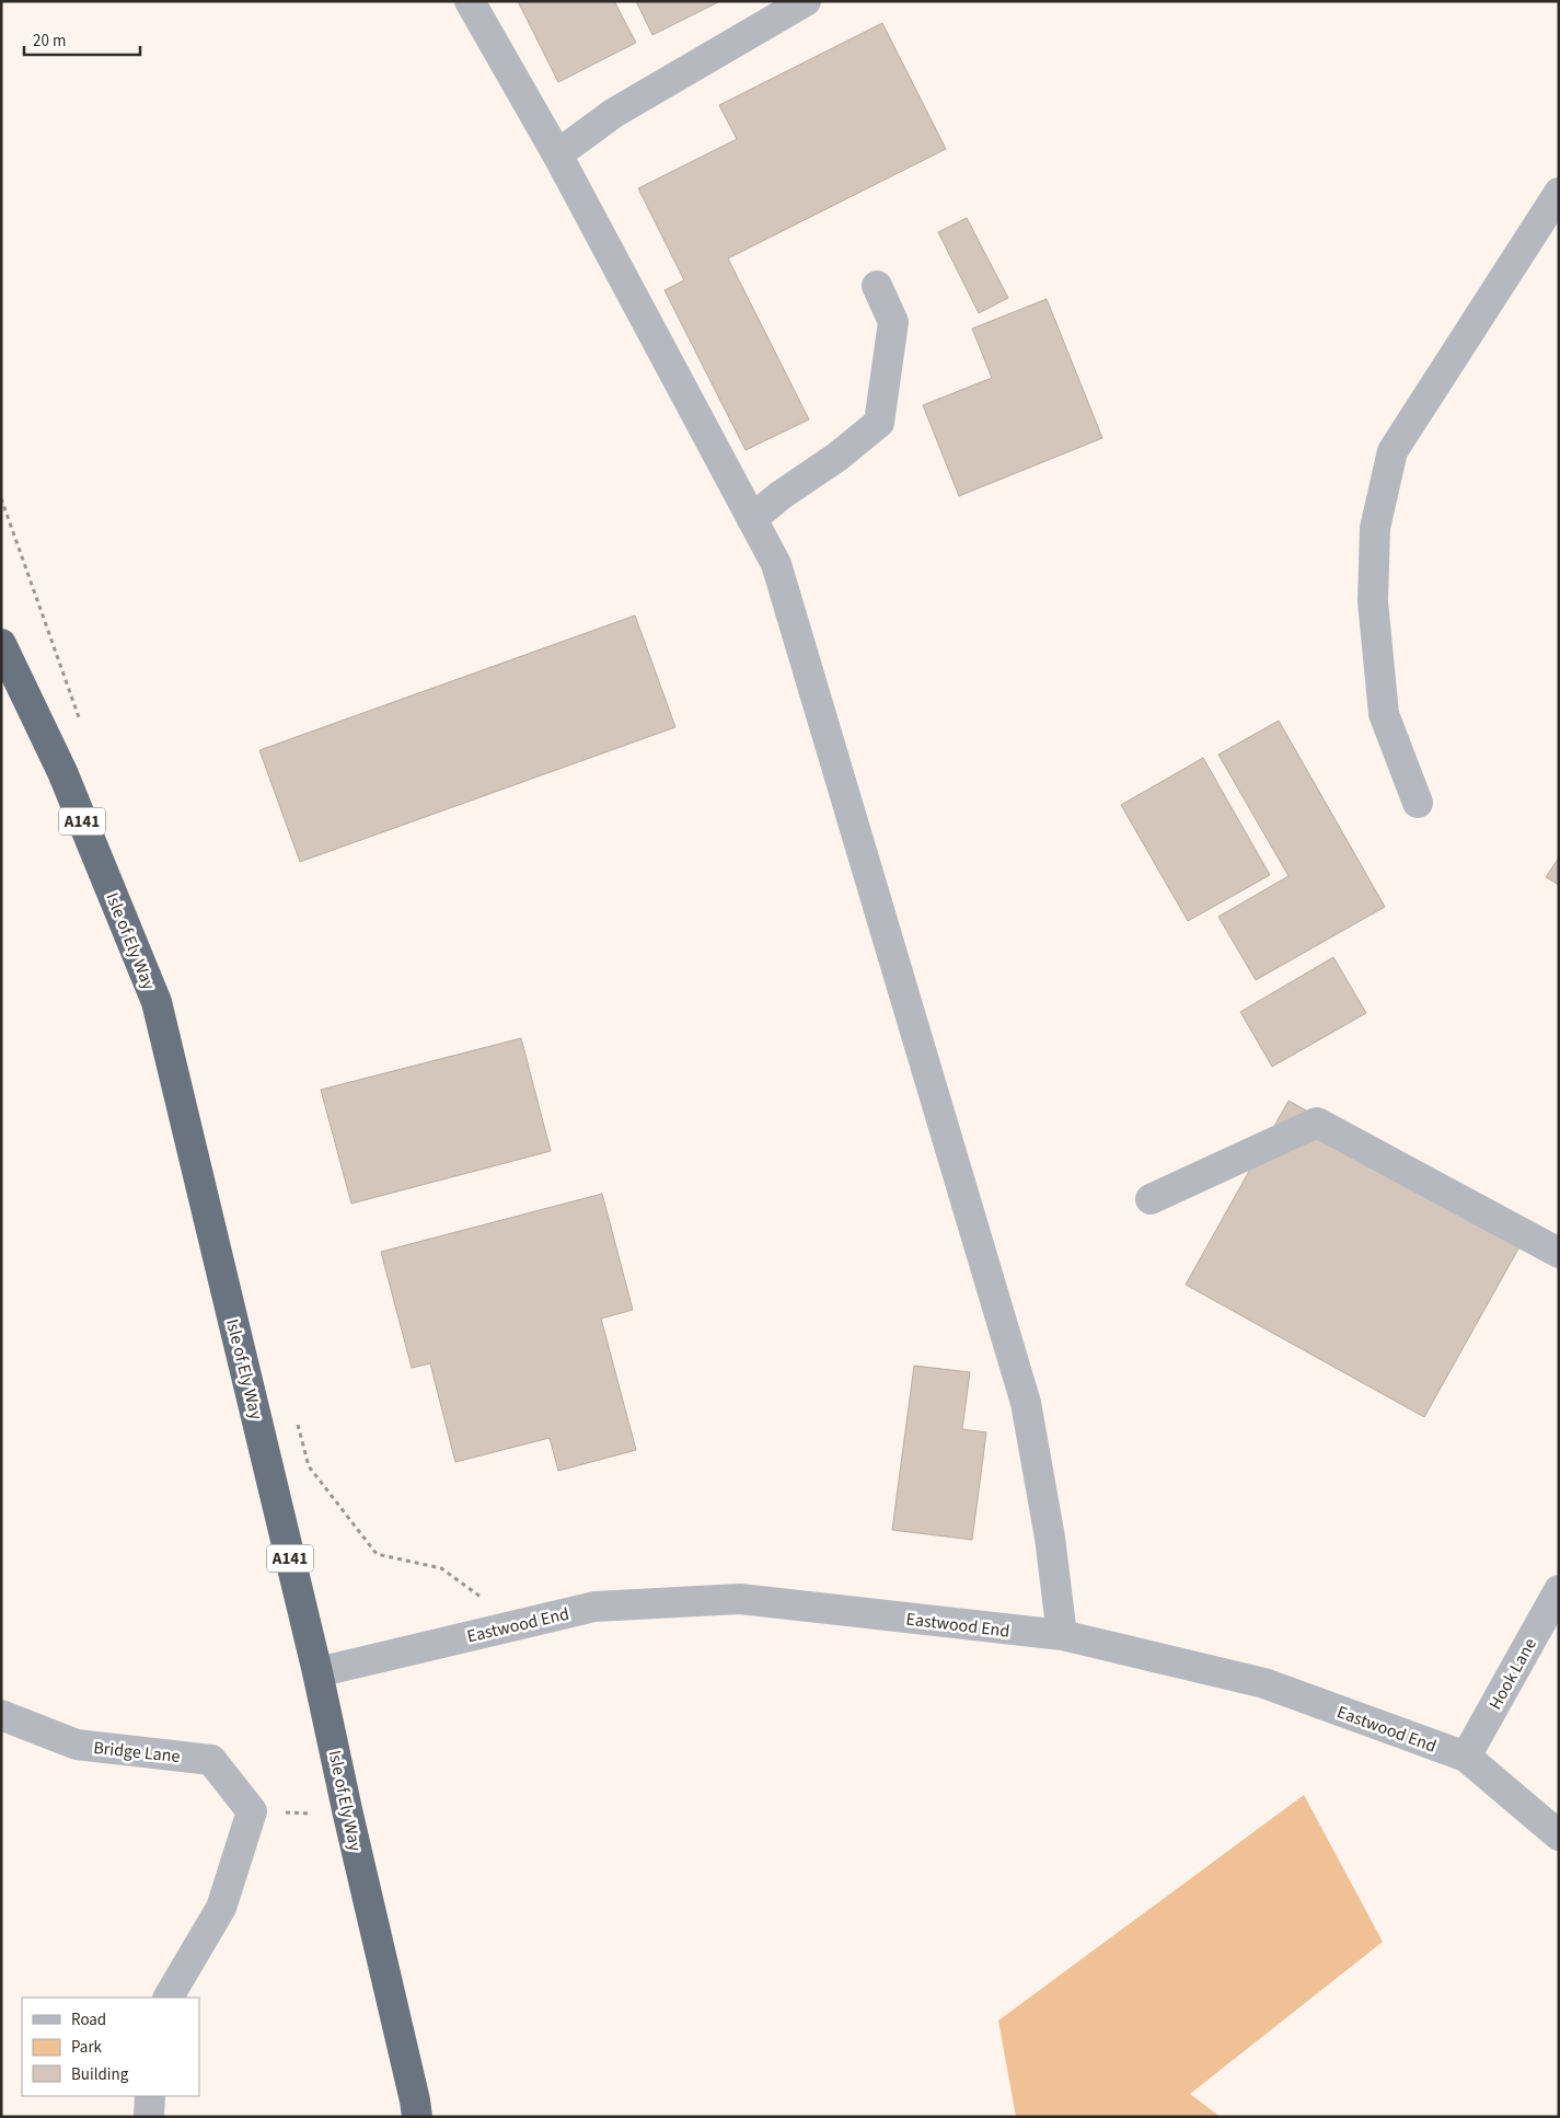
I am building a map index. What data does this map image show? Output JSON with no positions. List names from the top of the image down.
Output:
{
  "streets": {
    "highway": ["A141", "Isle of Ely Way"],
    "street": ["Eastwood End", "Hook Lane", "Bridge Lane"]
  },
  "crossings": [
    ["Isle of Ely Way", "Eastwood End"],
    ["Eastwood End", "Hook Lane"]
  ],
  "legend": ["Road", "Park", "Building"],
  "scale_bar": "20 m"
}
